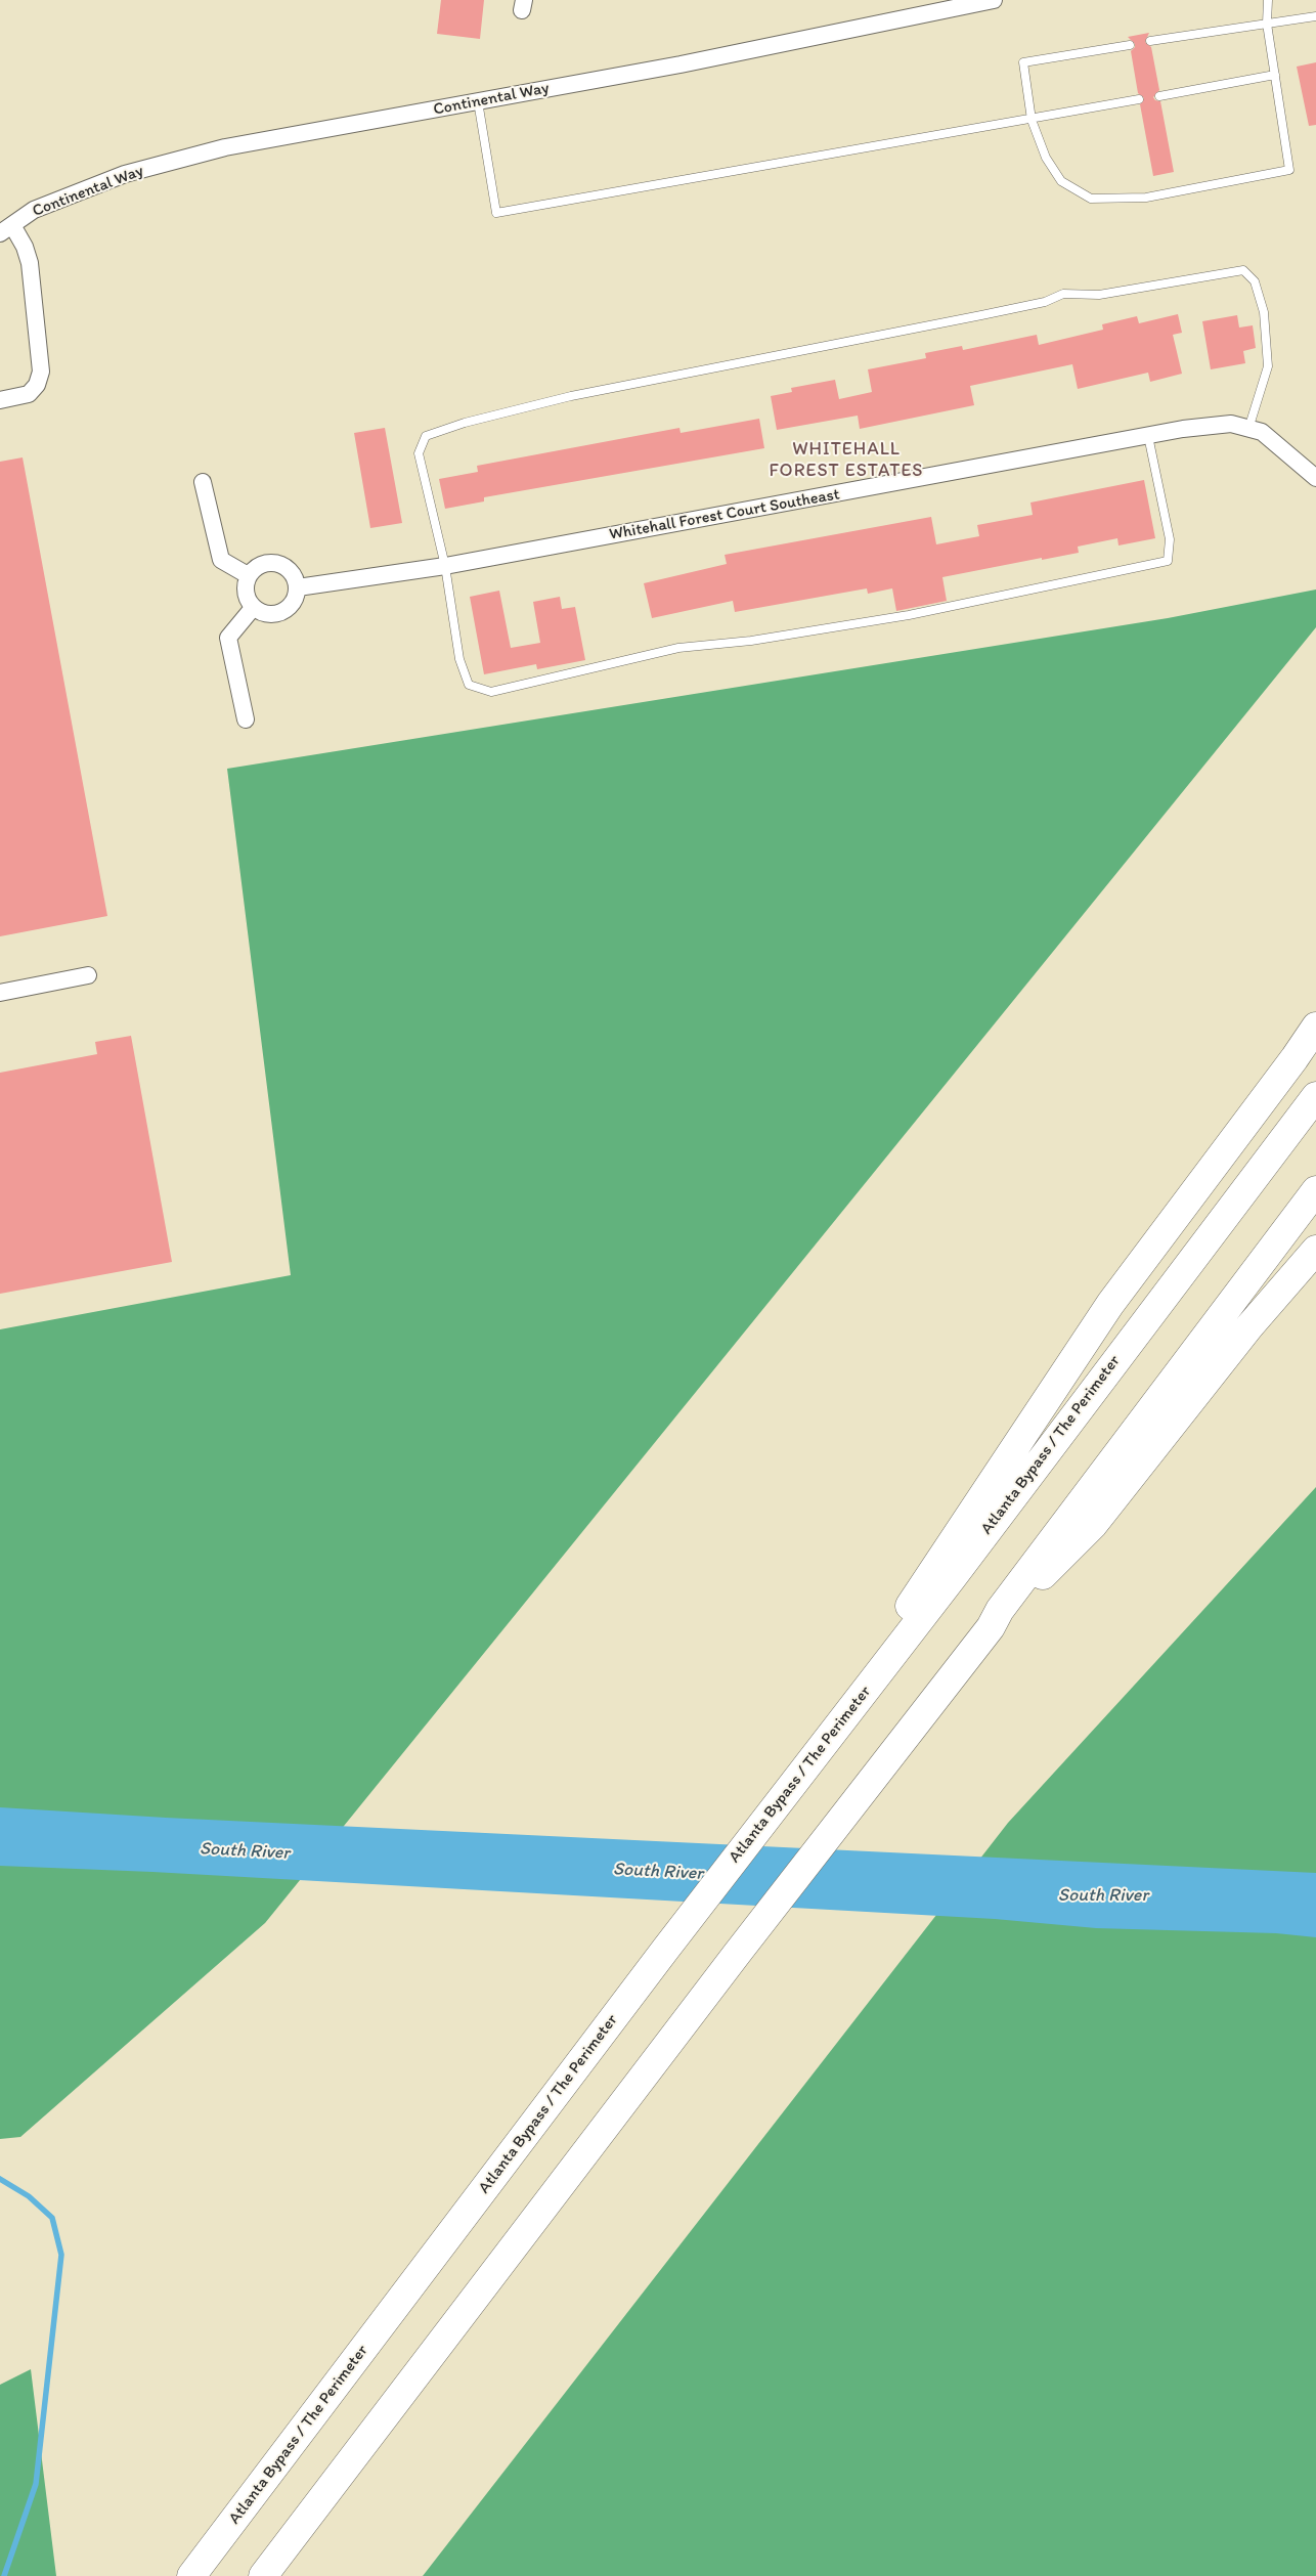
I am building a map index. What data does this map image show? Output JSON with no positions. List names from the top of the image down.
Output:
{
  "streets": {
    "highway": ["Atlanta Bypass / The Perimeter"],
    "street": ["Continental Way", "Whitehall Forest Court Southeast"]
  },
  "districts": ["WHITEHALL FOREST ESTATES"],
  "water": ["South River"]
}
